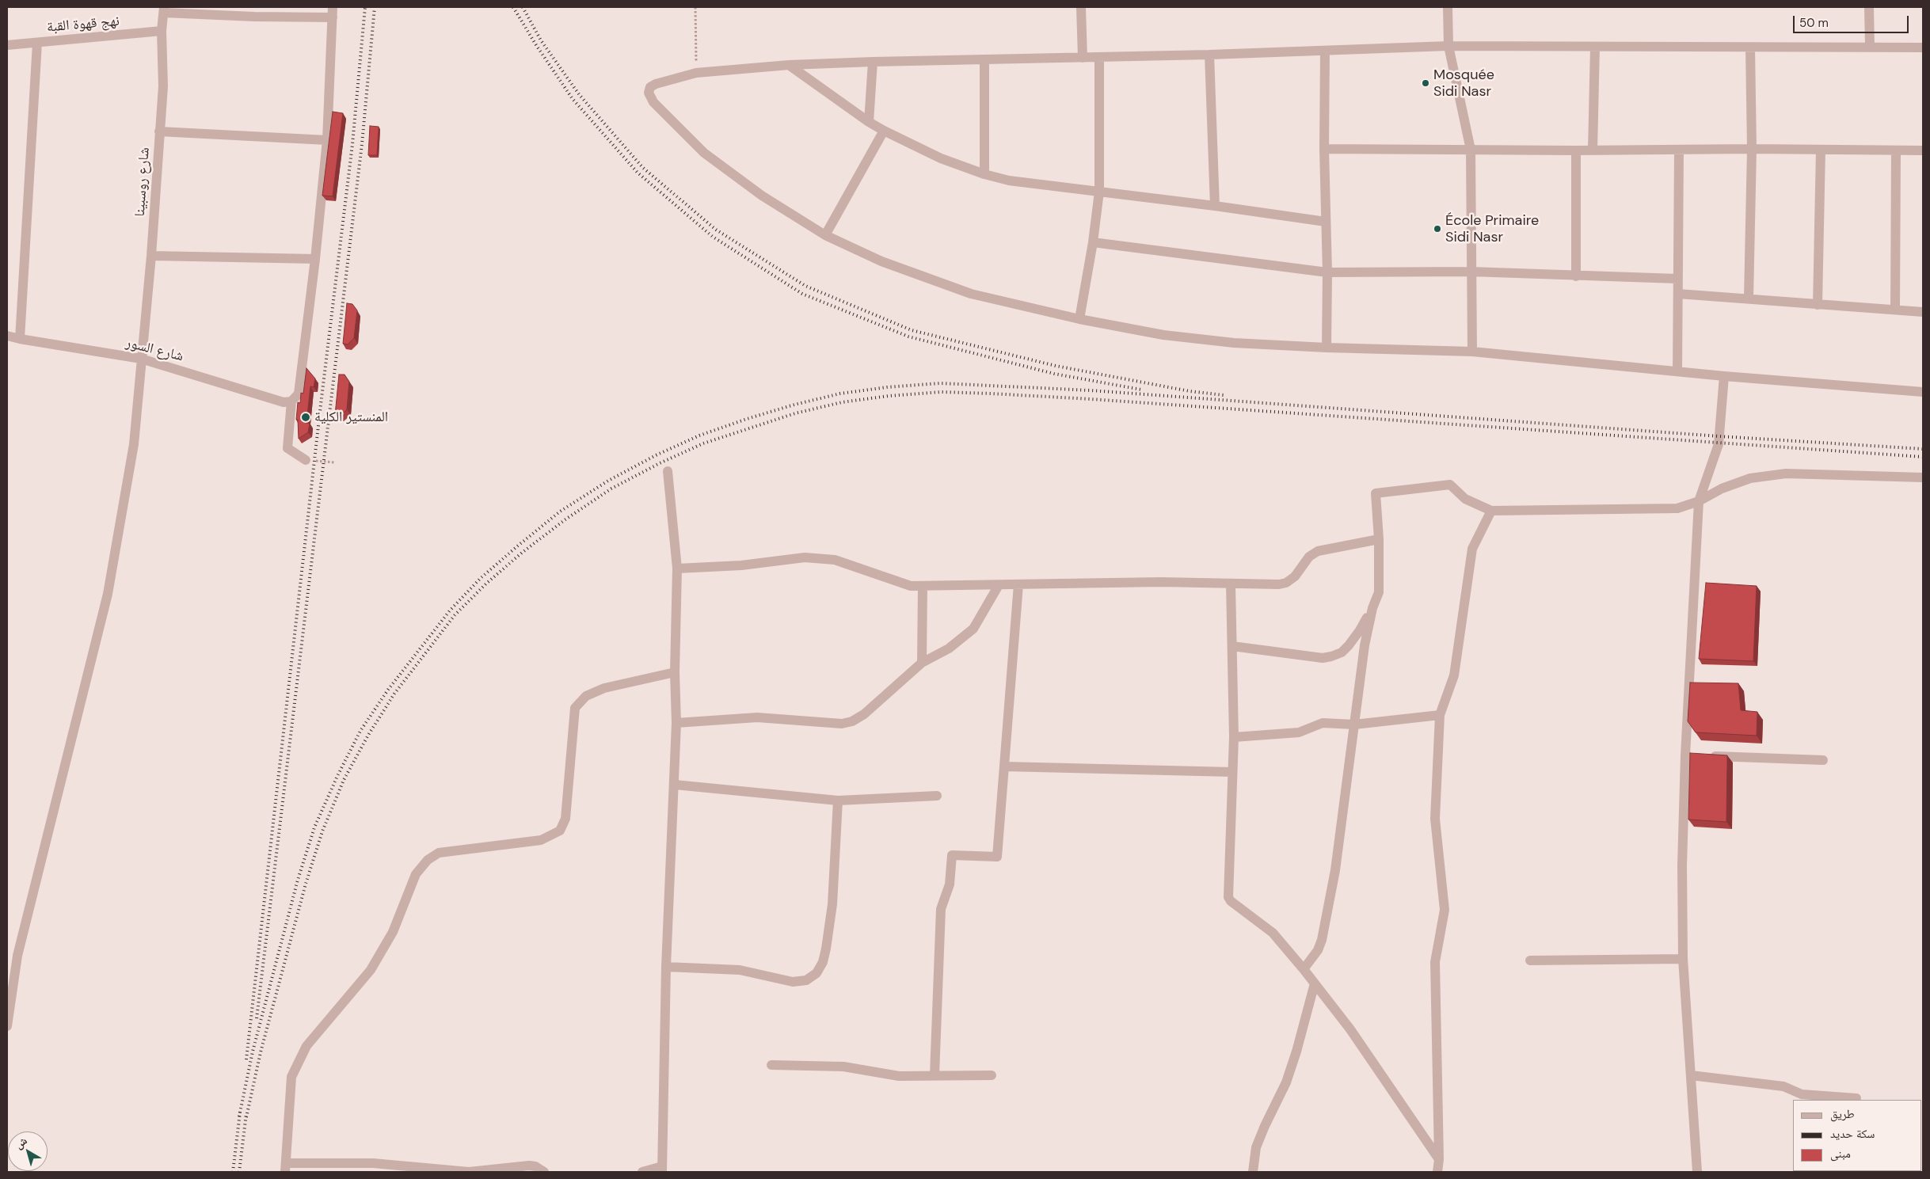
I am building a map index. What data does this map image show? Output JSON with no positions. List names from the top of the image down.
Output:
{
  "streets": {
    "street": ["نهج قهوة القبة", "شارع روسبينا", "شارع السور"]
  },
  "crossings": [
    ["نهج قهوة القبة", "شارع روسبينا"],
    ["شارع روسبينا", "شارع السور"]
  ],
  "places": ["Mosquée Sidi Nasr", "École Primaire Sidi Nasr", "المنستير الكلية"],
  "legend": ["طريق", "سكة حديد", "مبنى"],
  "scale_bar": "50 m",
  "north": "top left"
}
